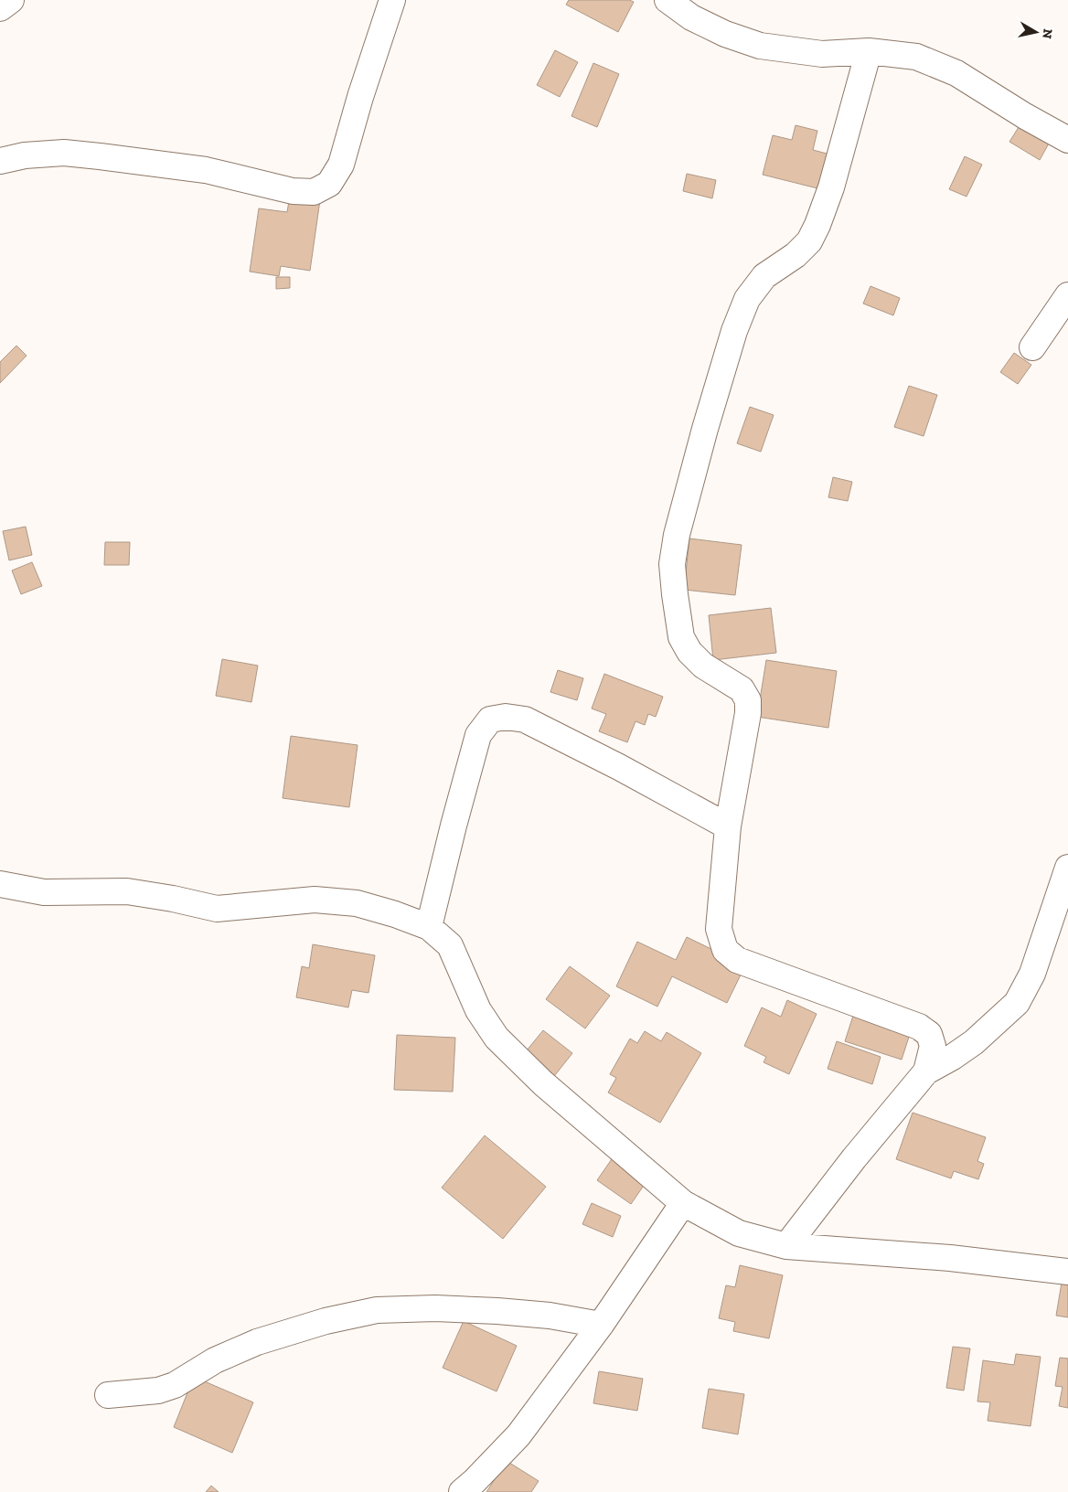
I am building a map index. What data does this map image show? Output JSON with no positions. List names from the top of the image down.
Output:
{
  "north": "right"
}
